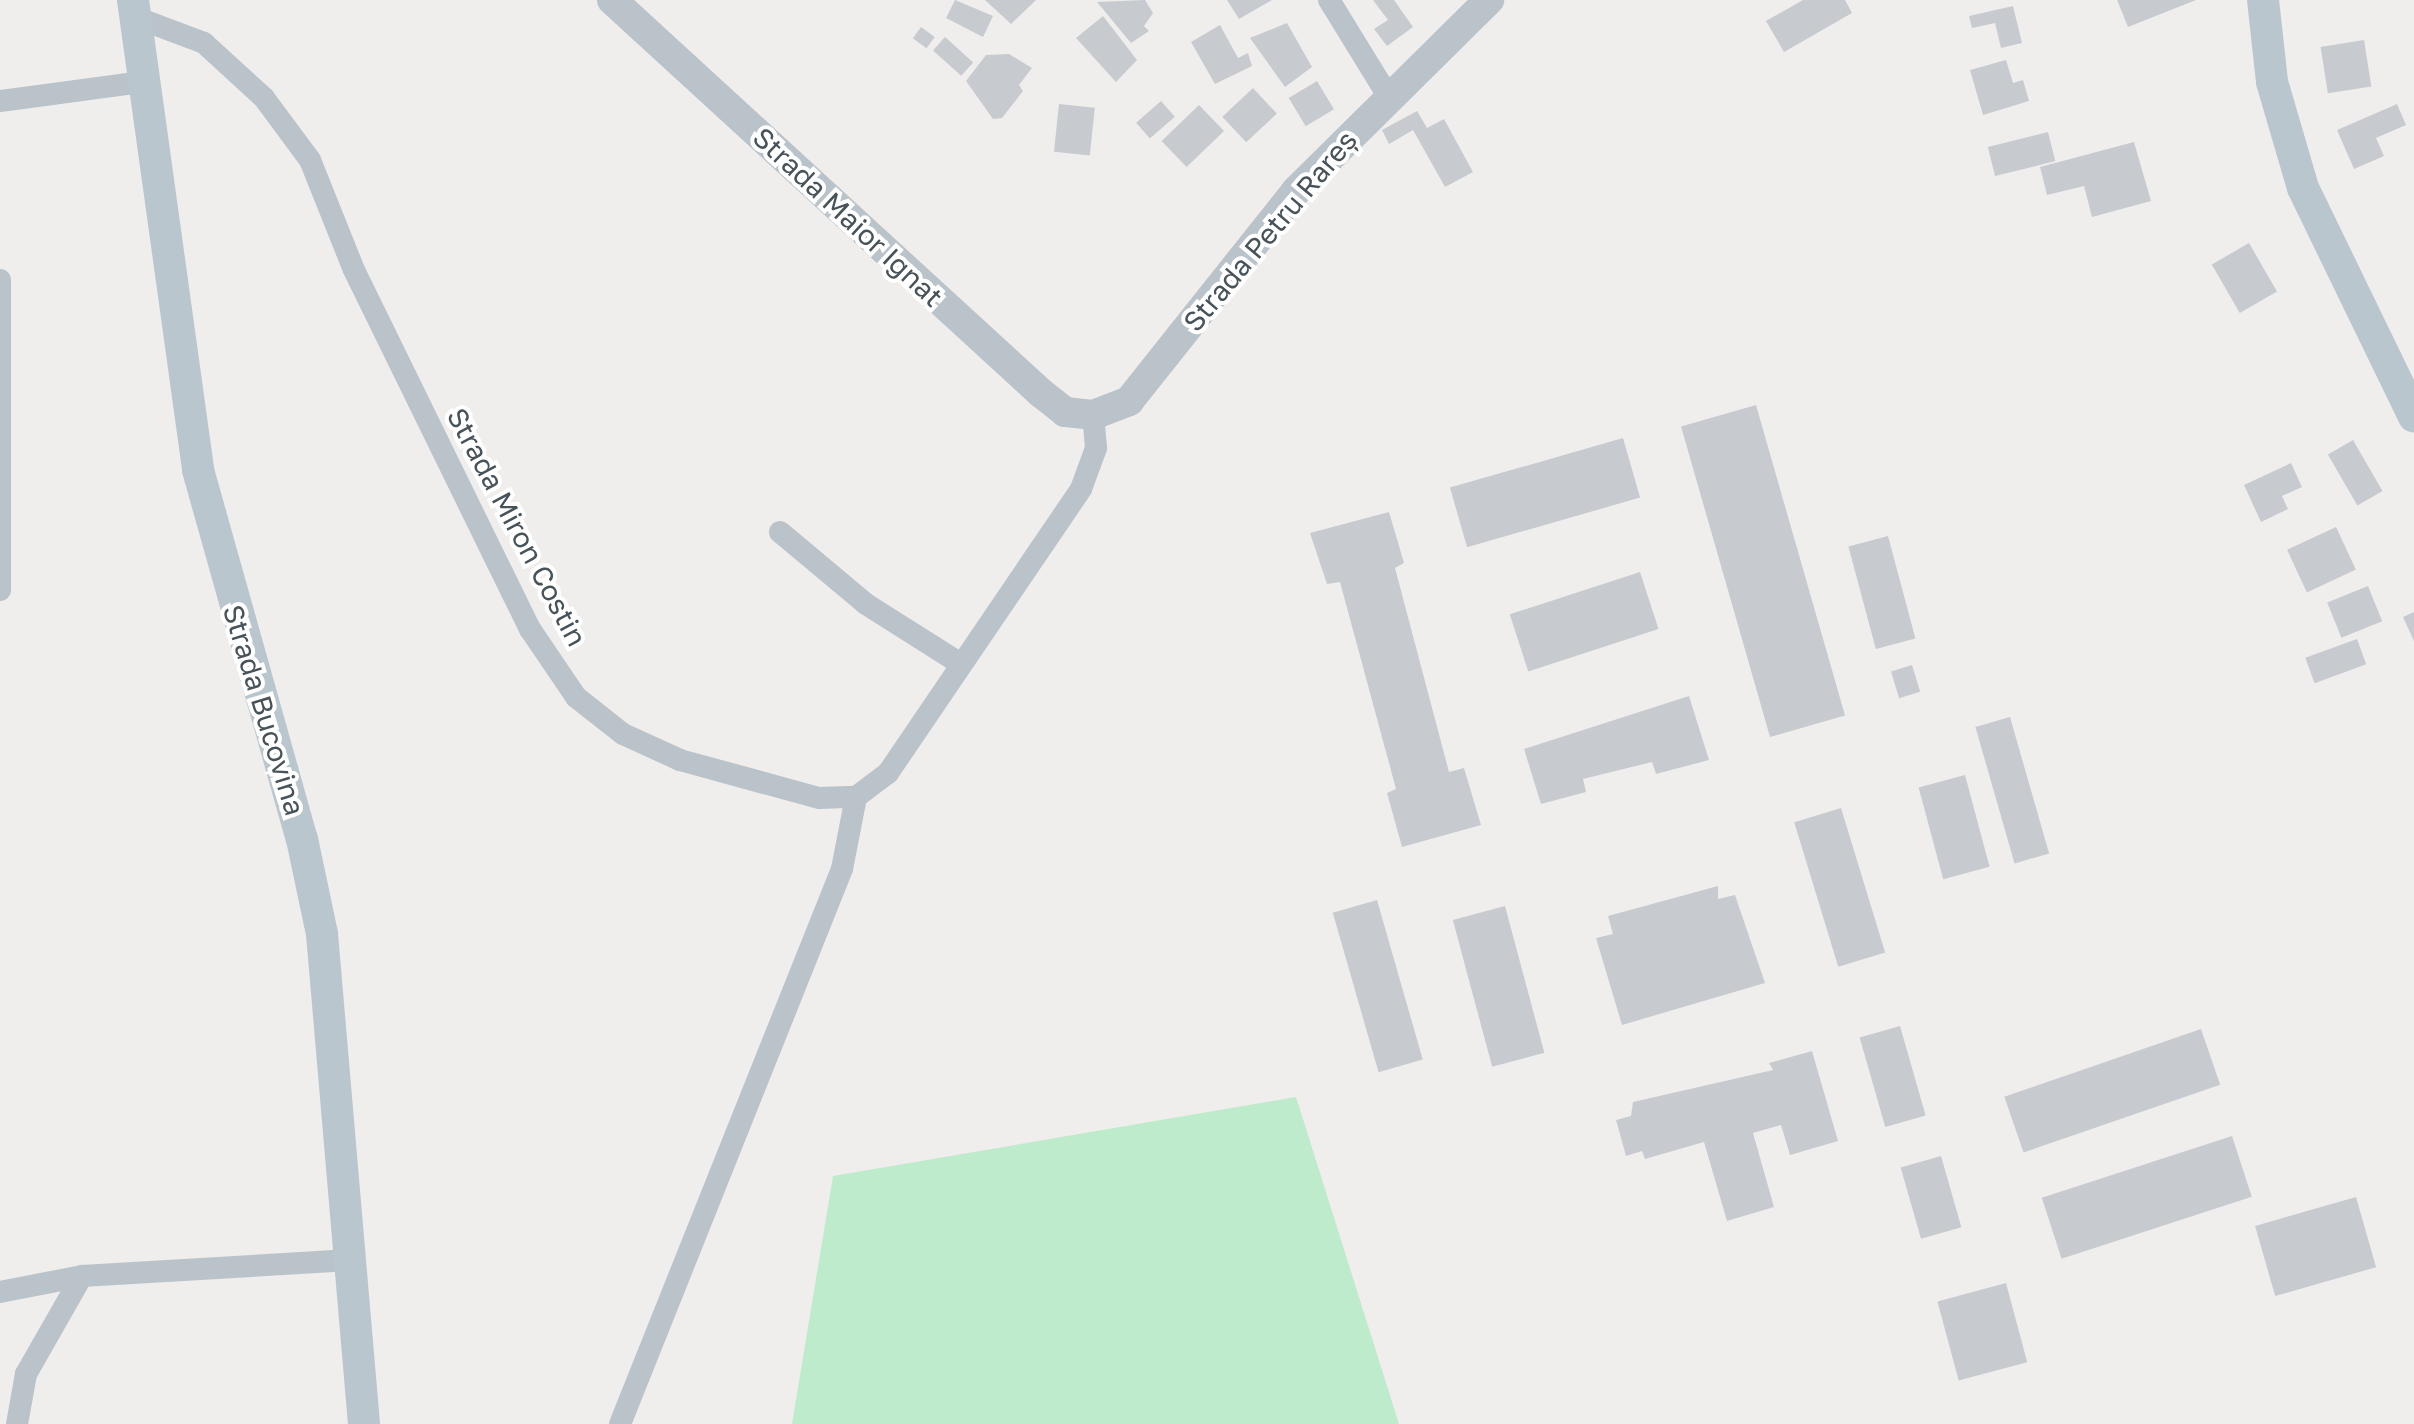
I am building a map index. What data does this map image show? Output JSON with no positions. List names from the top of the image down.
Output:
{
  "streets": {
    "main road": ["Strada Bucovina"],
    "street": ["Strada Maior Ignat", "Strada Petru Rareș", "Strada Miron Costin"]
  },
  "crossings": [
    ["Strada Maior Ignat", "Strada Petru Rareș"],
    ["Strada Miron Costin", "Strada Bucovina"]
  ]
}
